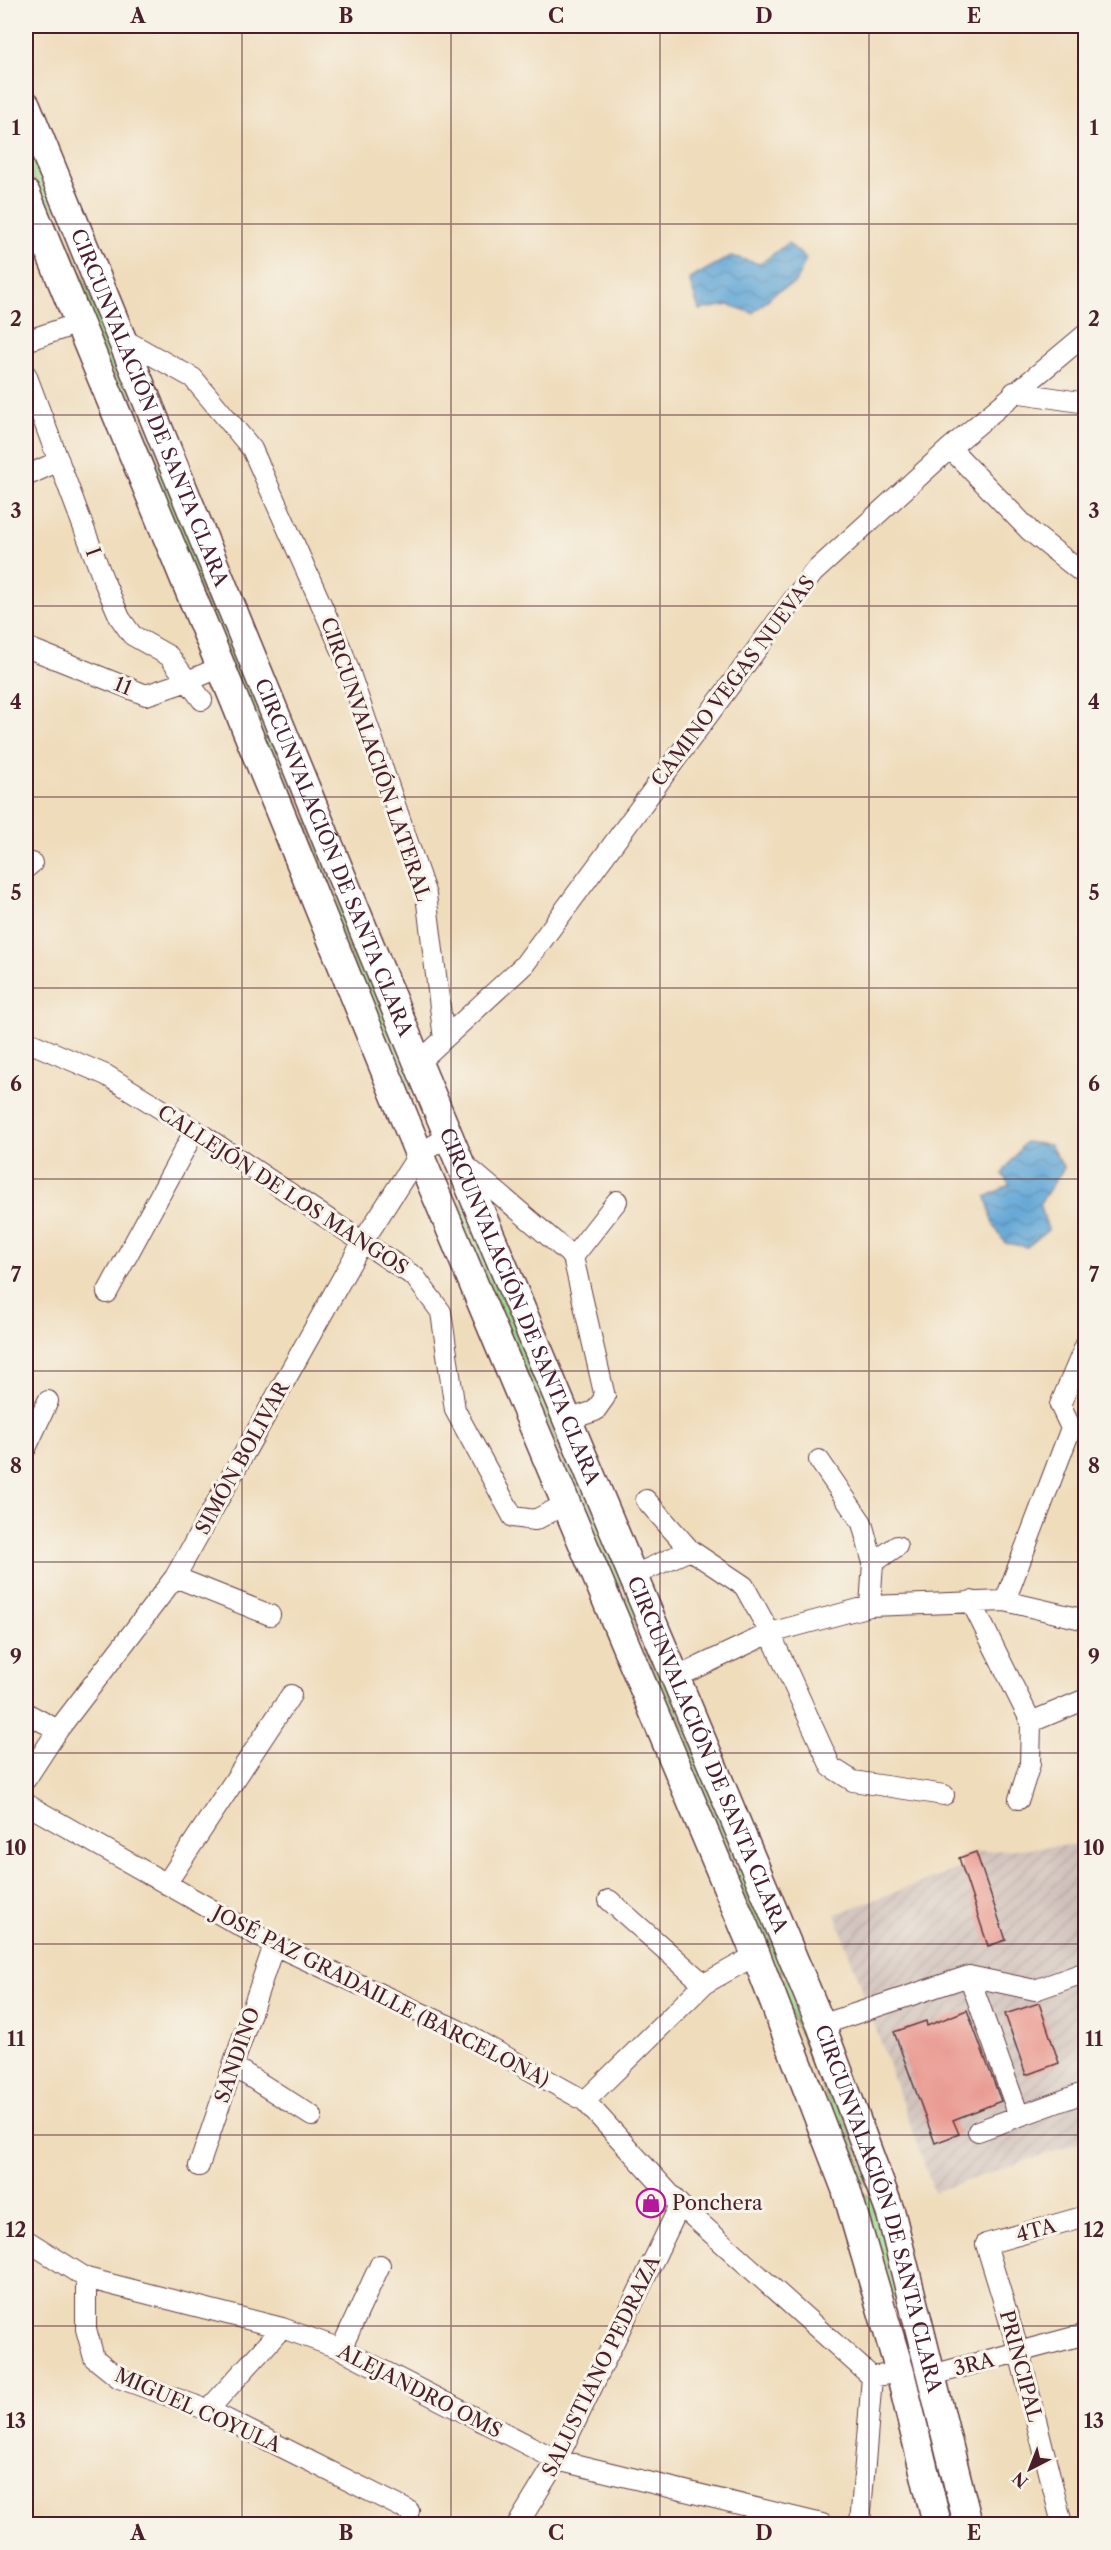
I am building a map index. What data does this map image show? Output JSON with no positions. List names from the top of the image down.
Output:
{
  "streets": {
    "highway": ["CIRCUNVALACIÓN DE SANTA CLARA"],
    "street": [
      "I",
      "CAMINO VEGAS NUEVAS",
      "11",
      "CIRCUNVALACIÓN LATERAL",
      "CALLEJÓN DE LOS MANGOS",
      "SIMÓN BOLIVAR",
      "JOSÉ PAZ GRADAILLE (BARCELONA)",
      "SANDINO",
      "4TA",
      "3RA",
      "SALUSTIANO PEDRAZA",
      "PRINCIPAL",
      "ALEJANDRO OMS",
      "MIGUEL COYULA"
    ]
  },
  "crossings": [
    ["CIRCUNVALACIÓN DE SANTA CLARA", "CAMINO VEGAS NUEVAS"],
    ["CIRCUNVALACIÓN DE SANTA CLARA", "11"],
    ["CIRCUNVALACIÓN DE SANTA CLARA", "CIRCUNVALACIÓN LATERAL"],
    ["CIRCUNVALACIÓN DE SANTA CLARA", "CALLEJÓN DE LOS MANGOS"],
    ["CIRCUNVALACIÓN DE SANTA CLARA", "SIMÓN BOLIVAR"],
    ["CIRCUNVALACIÓN DE SANTA CLARA", "3RA"],
    ["I", "11"],
    ["CAMINO VEGAS NUEVAS", "CIRCUNVALACIÓN LATERAL"],
    ["CALLEJÓN DE LOS MANGOS", "SIMÓN BOLIVAR"],
    ["JOSÉ PAZ GRADAILLE (BARCELONA)", "SANDINO"],
    ["JOSÉ PAZ GRADAILLE (BARCELONA)", "SALUSTIANO PEDRAZA"],
    ["4TA", "PRINCIPAL"],
    ["3RA", "PRINCIPAL"],
    ["SALUSTIANO PEDRAZA", "ALEJANDRO OMS"],
    ["ALEJANDRO OMS", "MIGUEL COYULA"]
  ],
  "places": {
    "shop": ["Ponchera"]
  },
  "north": "bottom left",
  "grid": {
    "columns": [
      "A",
      "B",
      "C",
      "D",
      "E"
    ],
    "rows": [
      "1",
      "2",
      "3",
      "4",
      "5",
      "6",
      "7",
      "8",
      "9",
      "10",
      "11",
      "12",
      "13"
    ]
  }
}
